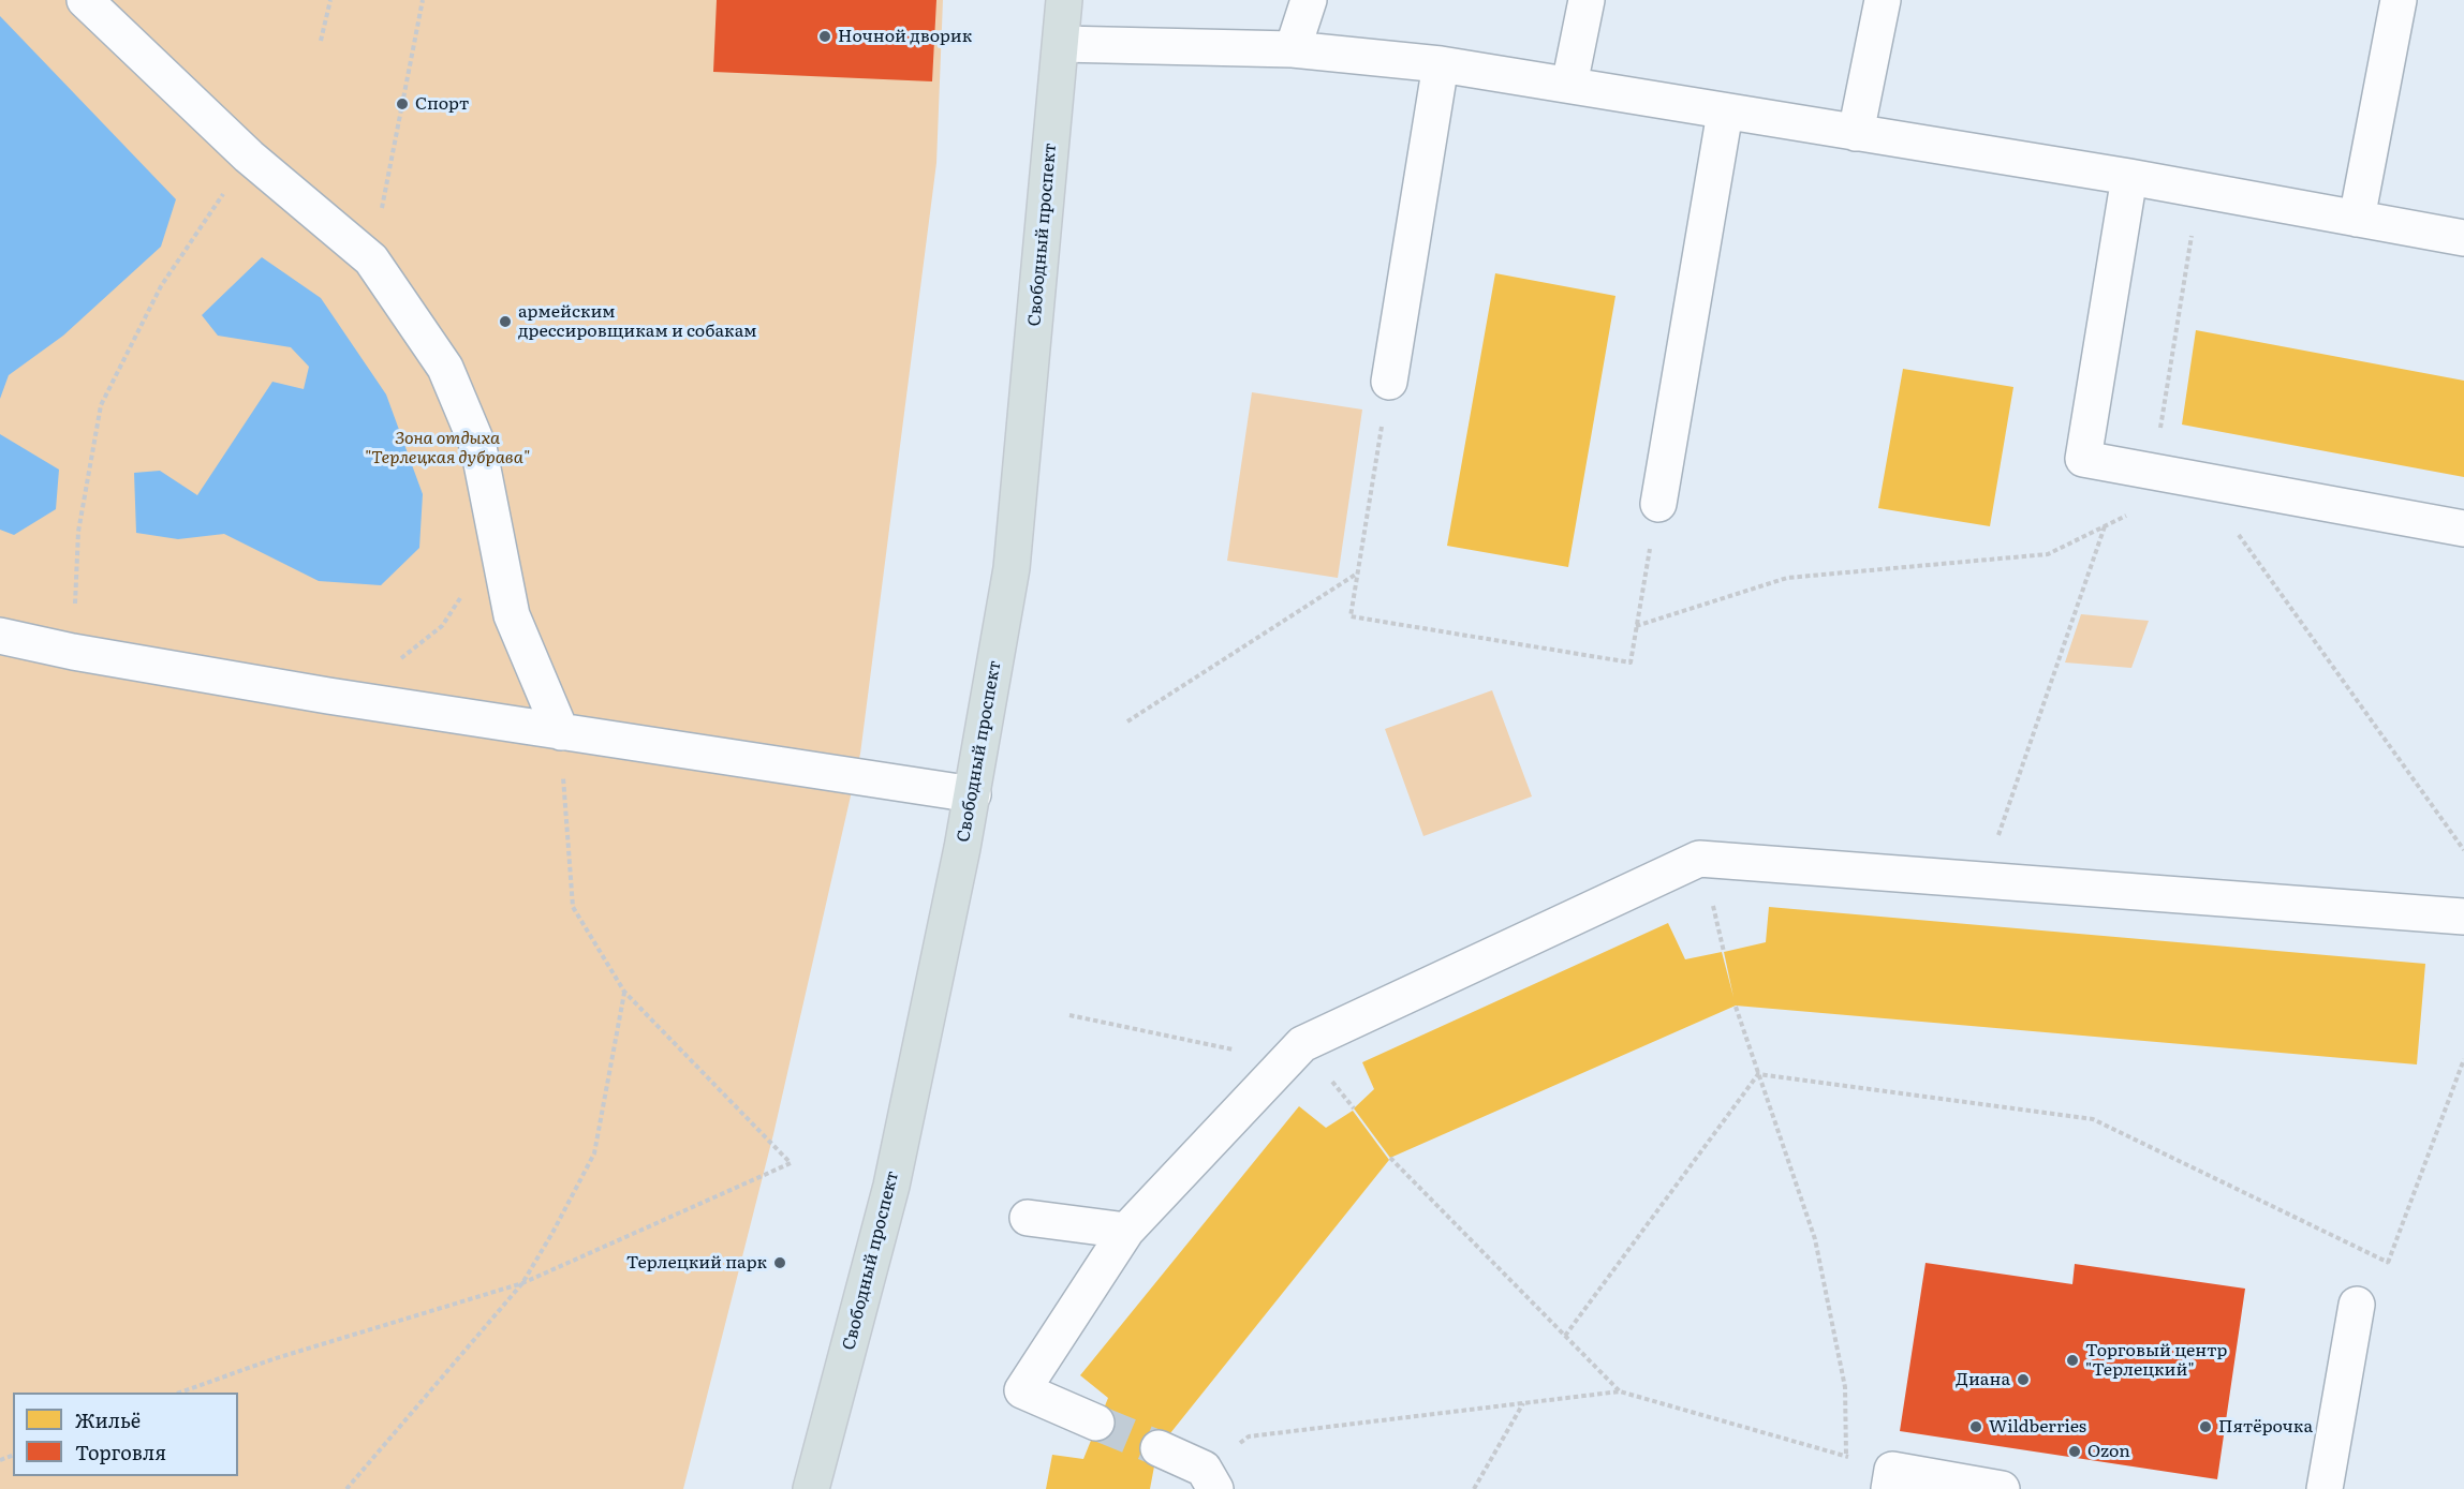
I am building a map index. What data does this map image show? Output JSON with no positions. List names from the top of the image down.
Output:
{
  "streets": {
    "main road": ["Свободный проспект"]
  },
  "parks": ["Зона отдыха \"Терлецкая дубрава\""],
  "places": [
    "Ночной дворик",
    "Спорт",
    "армейским дрессировщикам и собакам",
    "Терлецкий парк",
    "Торговый центр \"Терлецкий\"",
    "Диана",
    "Wildberries",
    "Пятёрочка",
    "Ozon"
  ],
  "legend": ["Жильё", "Торговля"]
}
